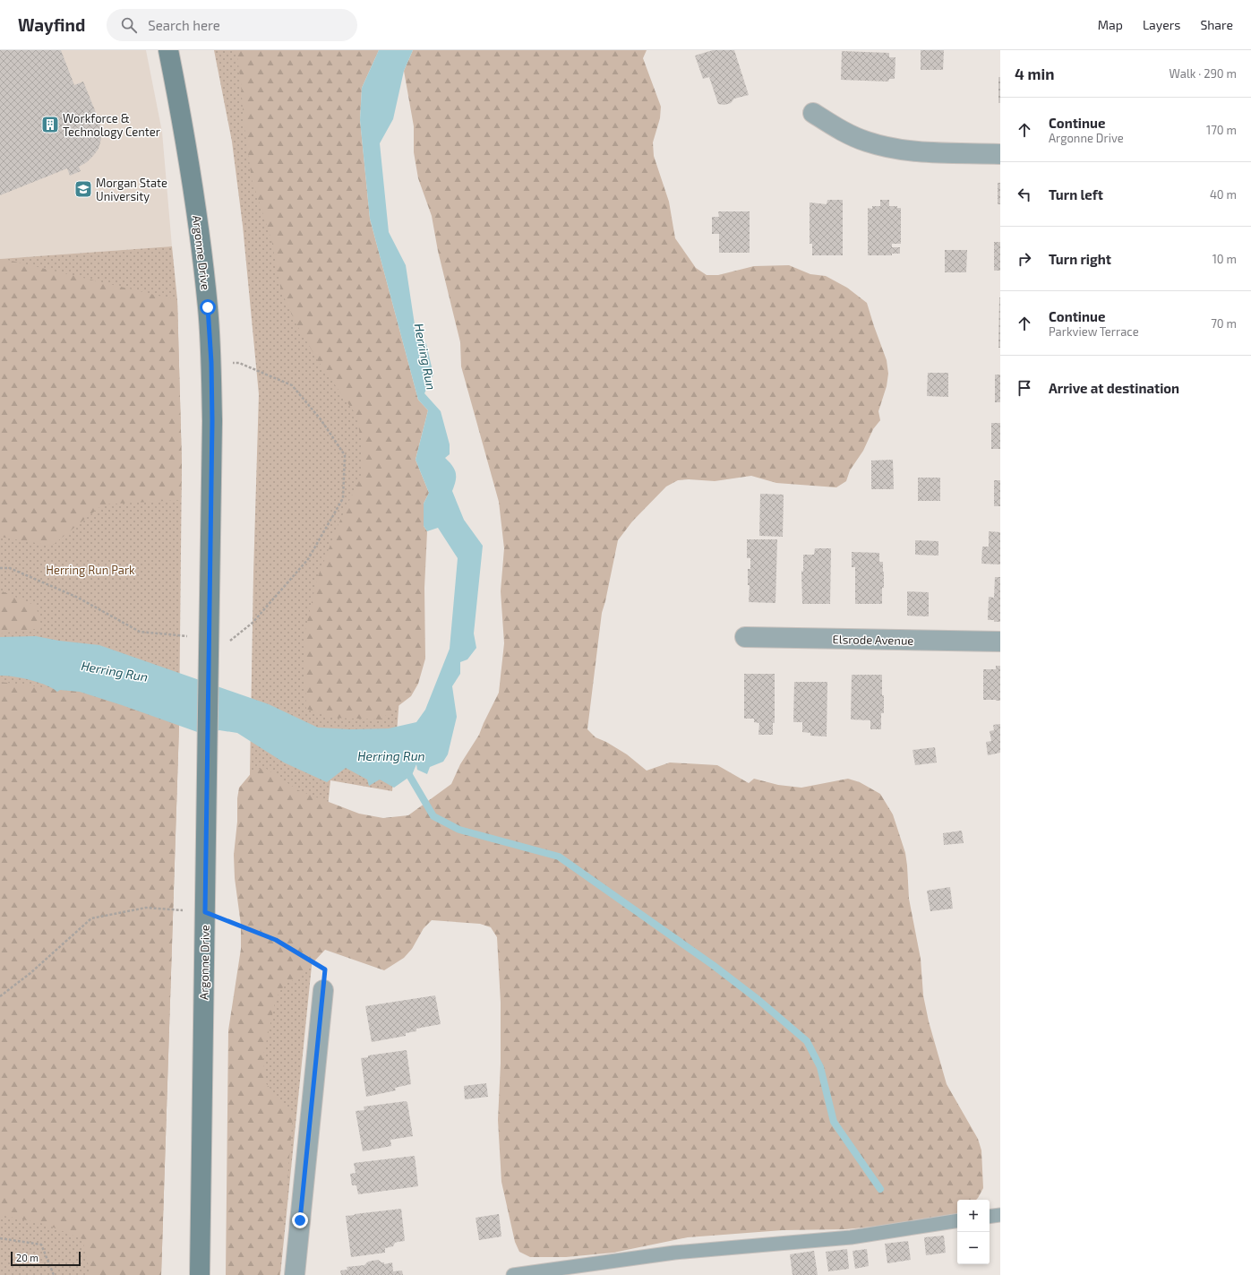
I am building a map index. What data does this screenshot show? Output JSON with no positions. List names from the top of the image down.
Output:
{
  "streets": {
    "main road": ["Argonne Drive"],
    "street": ["Elsrode Avenue"]
  },
  "water": ["Herring Run"],
  "parks": ["Herring Run Park"],
  "places": {
    "building": ["Workforce & Technology Center"],
    "school or university": ["Morgan State University"]
  },
  "scale_bar": "20 m",
  "page": {
    "header": "Wayfind",
    "search": "Search here",
    "nav": ["Map", "Layers", "Share"],
    "heading": ["4 min", "Walk · 290 m"],
    "list": [
      ["Continue", "Argonne Drive", "170 m"],
      ["Turn left", "40 m"],
      ["Turn right", "10 m"],
      ["Continue", "Parkview Terrace", "70 m"],
      "Arrive at destination"
    ],
    "map_buttons": ["+", "−"],
    "scale": "20 m"
  }
}
